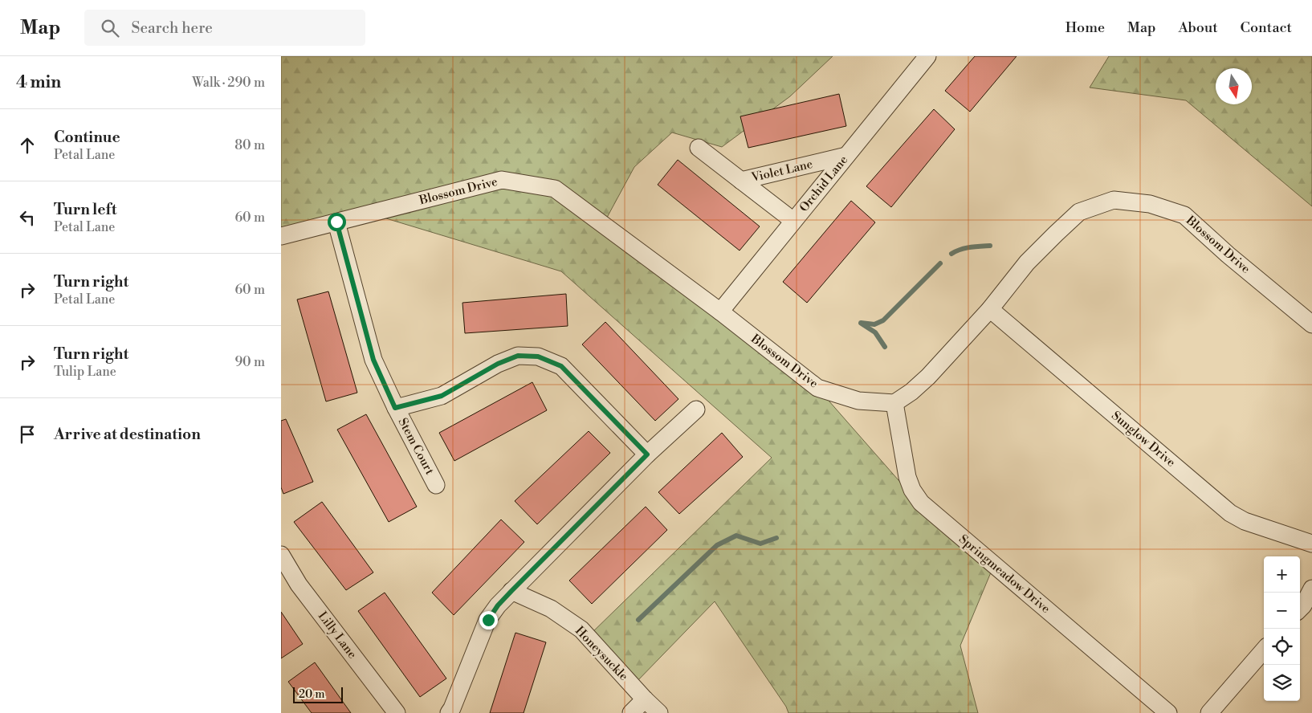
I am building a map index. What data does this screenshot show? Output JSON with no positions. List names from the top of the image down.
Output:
{
  "streets": {
    "street": [
      "Violet Lane",
      "Orchid Lane",
      "Blossom Drive",
      "Sunglow Drive",
      "Stem Court",
      "Springmeadow Drive",
      "Lilly Lane",
      "Honeysuckle"
    ]
  },
  "crossings": [
    ["Violet Lane", "Orchid Lane"],
    ["Orchid Lane", "Blossom Drive"],
    ["Blossom Drive", "Sunglow Drive"],
    ["Blossom Drive", "Stem Court"],
    ["Blossom Drive", "Springmeadow Drive"]
  ],
  "scale_bar": "20 m",
  "north": "bottom",
  "page": {
    "header": "Map",
    "search": "Search here",
    "nav": [
      "Home",
      "Map",
      "About",
      "Contact"
    ],
    "heading": ["4 min", "Walk · 290 m"],
    "list": [
      ["Continue", "Petal Lane", "80 m"],
      ["Turn left", "Petal Lane", "60 m"],
      ["Turn right", "Petal Lane", "60 m"],
      ["Turn right", "Tulip Lane", "90 m"],
      "Arrive at destination"
    ],
    "map_buttons": ["+", "−"],
    "scale": "20 m"
  }
}
